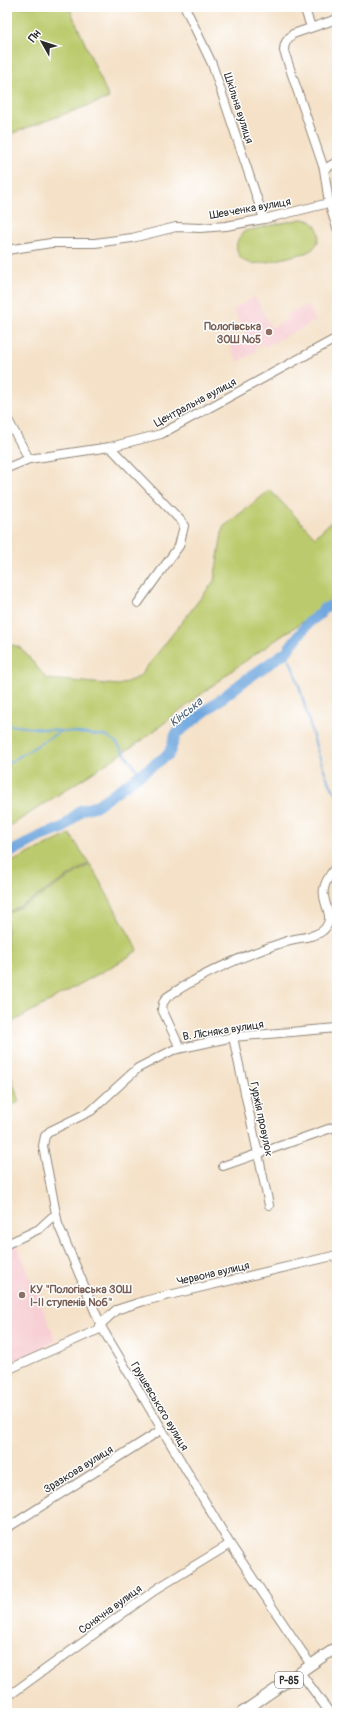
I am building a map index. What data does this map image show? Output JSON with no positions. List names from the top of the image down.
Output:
{
  "streets": {
    "main road": ["Р-85"],
    "street": [
      "Шкільна вулиця",
      "Шевченка вулиця",
      "Центральна вулиця",
      "В. Лісняка вулиця",
      "Гуржія провулок",
      "Червона вулиця",
      "Грушевського вулиця",
      "Зразкова вулиця",
      "Сонячна вулиця"
    ]
  },
  "crossings": [
    ["Шкільна вулиця", "Шевченка вулиця"],
    ["В. Лісняка вулиця", "Гуржія провулок"],
    ["В. Лісняка вулиця", "Грушевського вулиця"],
    ["Червона вулиця", "Грушевського вулиця"],
    ["Грушевського вулиця", "Зразкова вулиця"],
    ["Грушевського вулиця", "Сонячна вулиця"],
    ["Грушевського вулиця", "Р-85"]
  ],
  "water": ["Кінська"],
  "places": ["Пологівська ЗОШ №5", "КУ \"Пологівська ЗОШ І-ІІ ступенів №6\""],
  "north": "top left"
}
